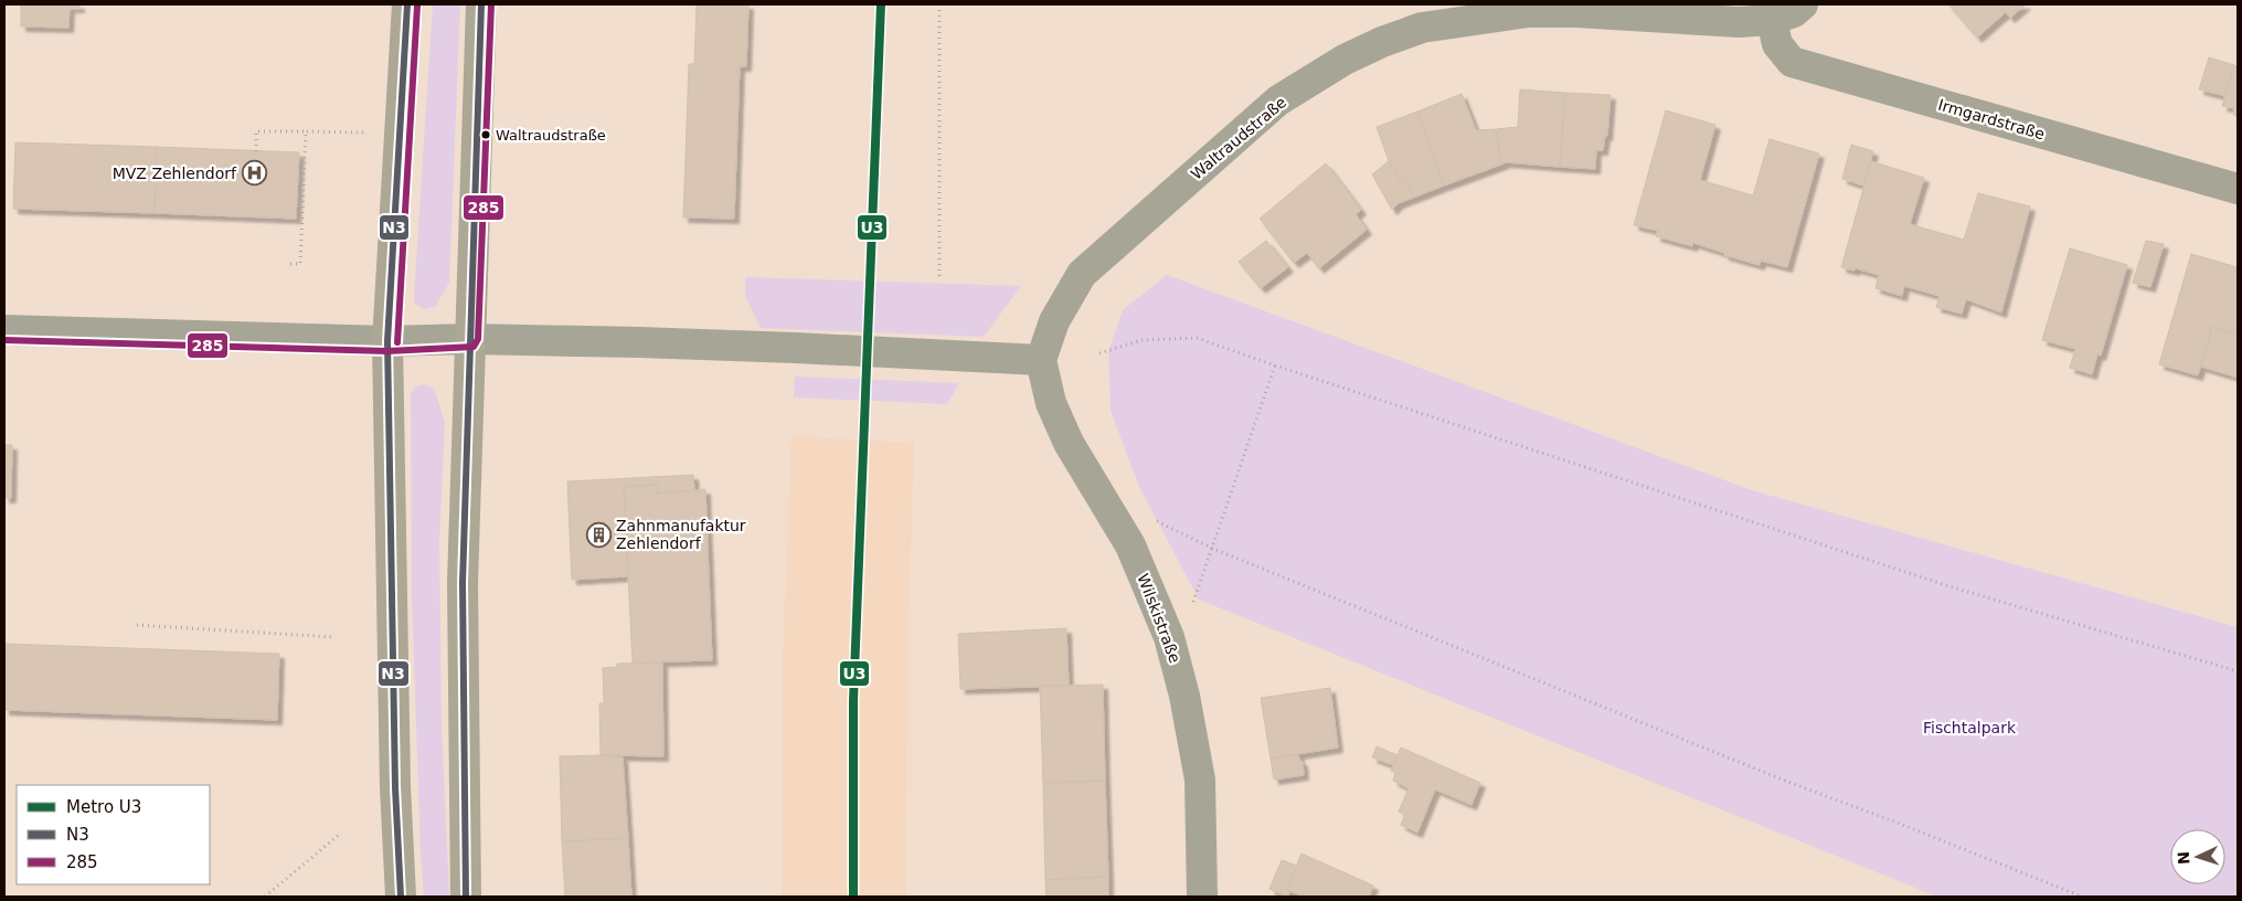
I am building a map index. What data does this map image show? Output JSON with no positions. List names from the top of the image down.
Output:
{
  "streets": {
    "street": ["Irmgardstraße", "Waltraudstraße", "Wilskistraße"]
  },
  "crossings": [
    ["Irmgardstraße", "Waltraudstraße"],
    ["Waltraudstraße", "Wilskistraße"]
  ],
  "parks": ["Fischtalpark"],
  "places": {
    "other": ["Waltraudstraße"],
    "hospital": ["MVZ Zehlendorf"],
    "building": ["Zahnmanufaktur Zehlendorf"]
  },
  "lines": ["metro line U3", "transit line N3", "transit line 285"],
  "legend": ["Metro U3", "N3", "285"],
  "north": "left"
}
